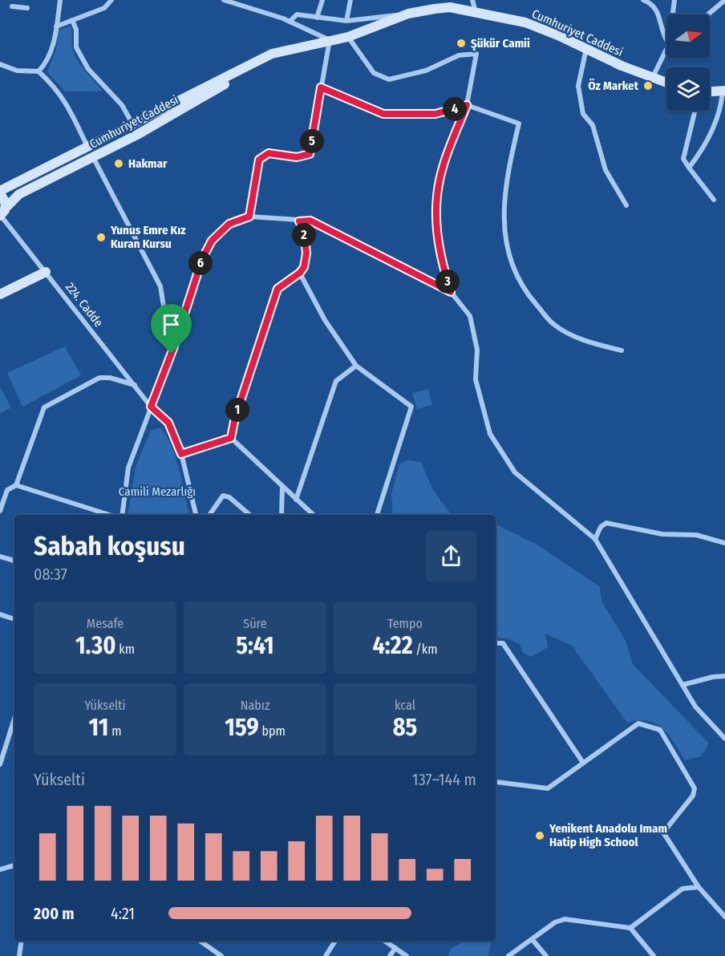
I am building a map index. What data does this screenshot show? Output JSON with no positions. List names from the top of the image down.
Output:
{
  "streets": {
    "street": ["Cumhuriyet Caddesi", "224. Cadde"]
  },
  "crossings": [
    ["Cumhuriyet Caddesi", "224. Cadde"]
  ],
  "parks": ["Camili Mezarlığı"],
  "places": [
    "Şükür Camii",
    "Öz Market",
    "Hakmar",
    "Yunus Emre Kız Kuran Kursu",
    "Yenikent Anadolu Imam Hatip High School"
  ],
  "north": "right",
  "page": {
    "pins": [
      "4",
      "5",
      "2",
      "6",
      "3",
      "1"
    ],
    "heading": ["Sabah koşusu", "08:37"],
    "stats": [
      ["Mesafe", "1.30 km"],
      ["Süre", "5:41"],
      ["Tempo", "4:22 /km"],
      ["Yükselti", "11 m"],
      ["Nabız", "159 bpm"],
      ["kcal", "85"]
    ],
    "chart": ["Yükselti", "137–144 m"],
    "list": [
      {
        "name": "200 m",
        "note": "4:21"
      }
    ]
  }
}
